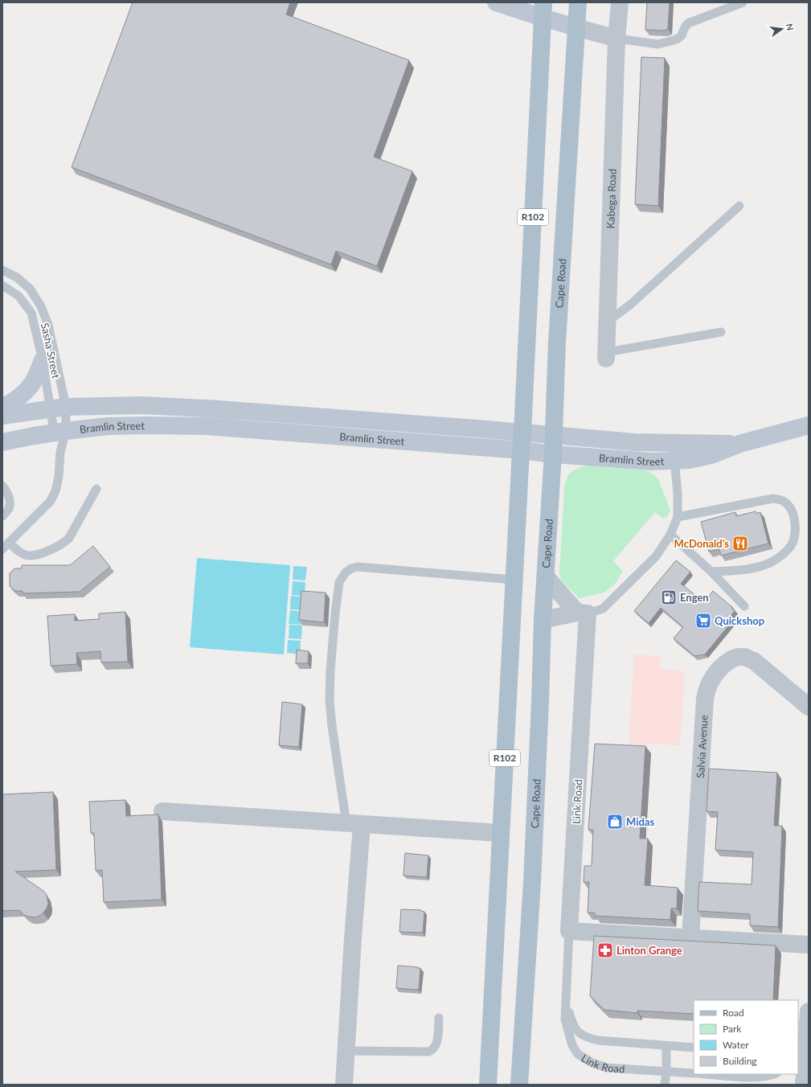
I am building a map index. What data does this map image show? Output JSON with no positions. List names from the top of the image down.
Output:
{
  "streets": {
    "main road": ["R102", "Cape Road", "Bramlin Street"],
    "street": ["Kabega Road", "Salvia Avenue", "Link Road"],
    "lane": ["Sasha Street"]
  },
  "crossings": [
    ["R102", "Bramlin Street"],
    ["Cape Road", "Bramlin Street"],
    ["Sasha Street", "Bramlin Street"]
  ],
  "places": {
    "restaurant": ["McDonald's"],
    "fuel station": ["Engen"],
    "supermarket": ["Quickshop"],
    "shop": ["Midas"],
    "pharmacy": ["Linton Grange"]
  },
  "legend": [
    "Road",
    "Park",
    "Water",
    "Building"
  ],
  "north": "right"
}
